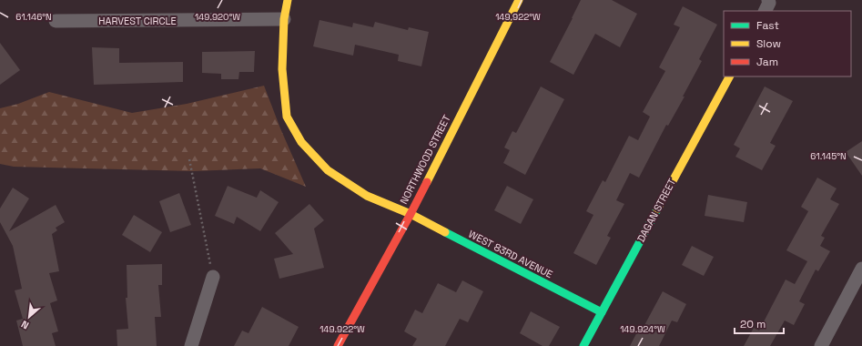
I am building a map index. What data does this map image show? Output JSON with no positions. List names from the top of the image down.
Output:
{
  "streets": {
    "street": [
      "HARVEST CIRCLE",
      "NORTHWOOD STREET",
      "DAGAN STREET",
      "WEST 83RD AVENUE"
    ]
  },
  "crossings": [
    ["HARVEST CIRCLE", "WEST 83RD AVENUE"],
    ["NORTHWOOD STREET", "WEST 83RD AVENUE"],
    ["DAGAN STREET", "WEST 83RD AVENUE"]
  ],
  "legend": ["Fast", "Slow", "Jam"],
  "scale_bar": "20 m",
  "north": "bottom left",
  "coordinates": [
    "149.920°W",
    "149.922°W",
    "61.146°N",
    "61.145°N",
    "149.924°W"
  ]
}
